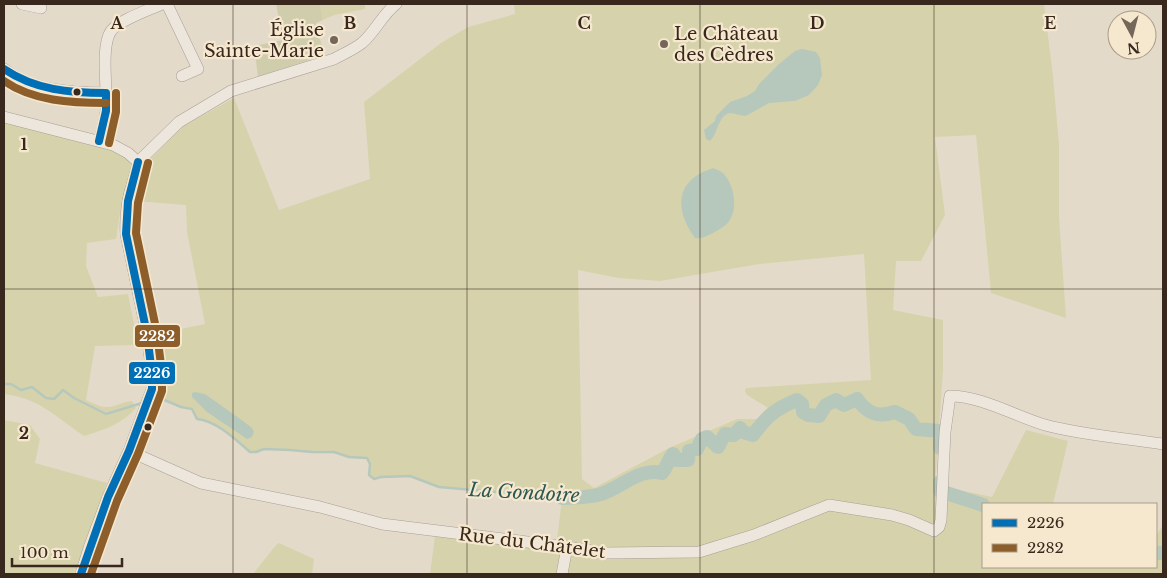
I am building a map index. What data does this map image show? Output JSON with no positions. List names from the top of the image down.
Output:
{
  "streets": {
    "street": ["Rue du Châtelet"]
  },
  "water": ["La Gondoire"],
  "places": ["Église Sainte-Marie", "Le Château des Cèdres"],
  "lines": ["transit line 2226", "transit line 2282"],
  "legend": ["2226", "2282"],
  "scale_bar": "100 m",
  "north": "bottom",
  "grid": {
    "columns": [
      "A",
      "B",
      "C",
      "D",
      "E"
    ],
    "rows": ["1", "2"]
  }
}
